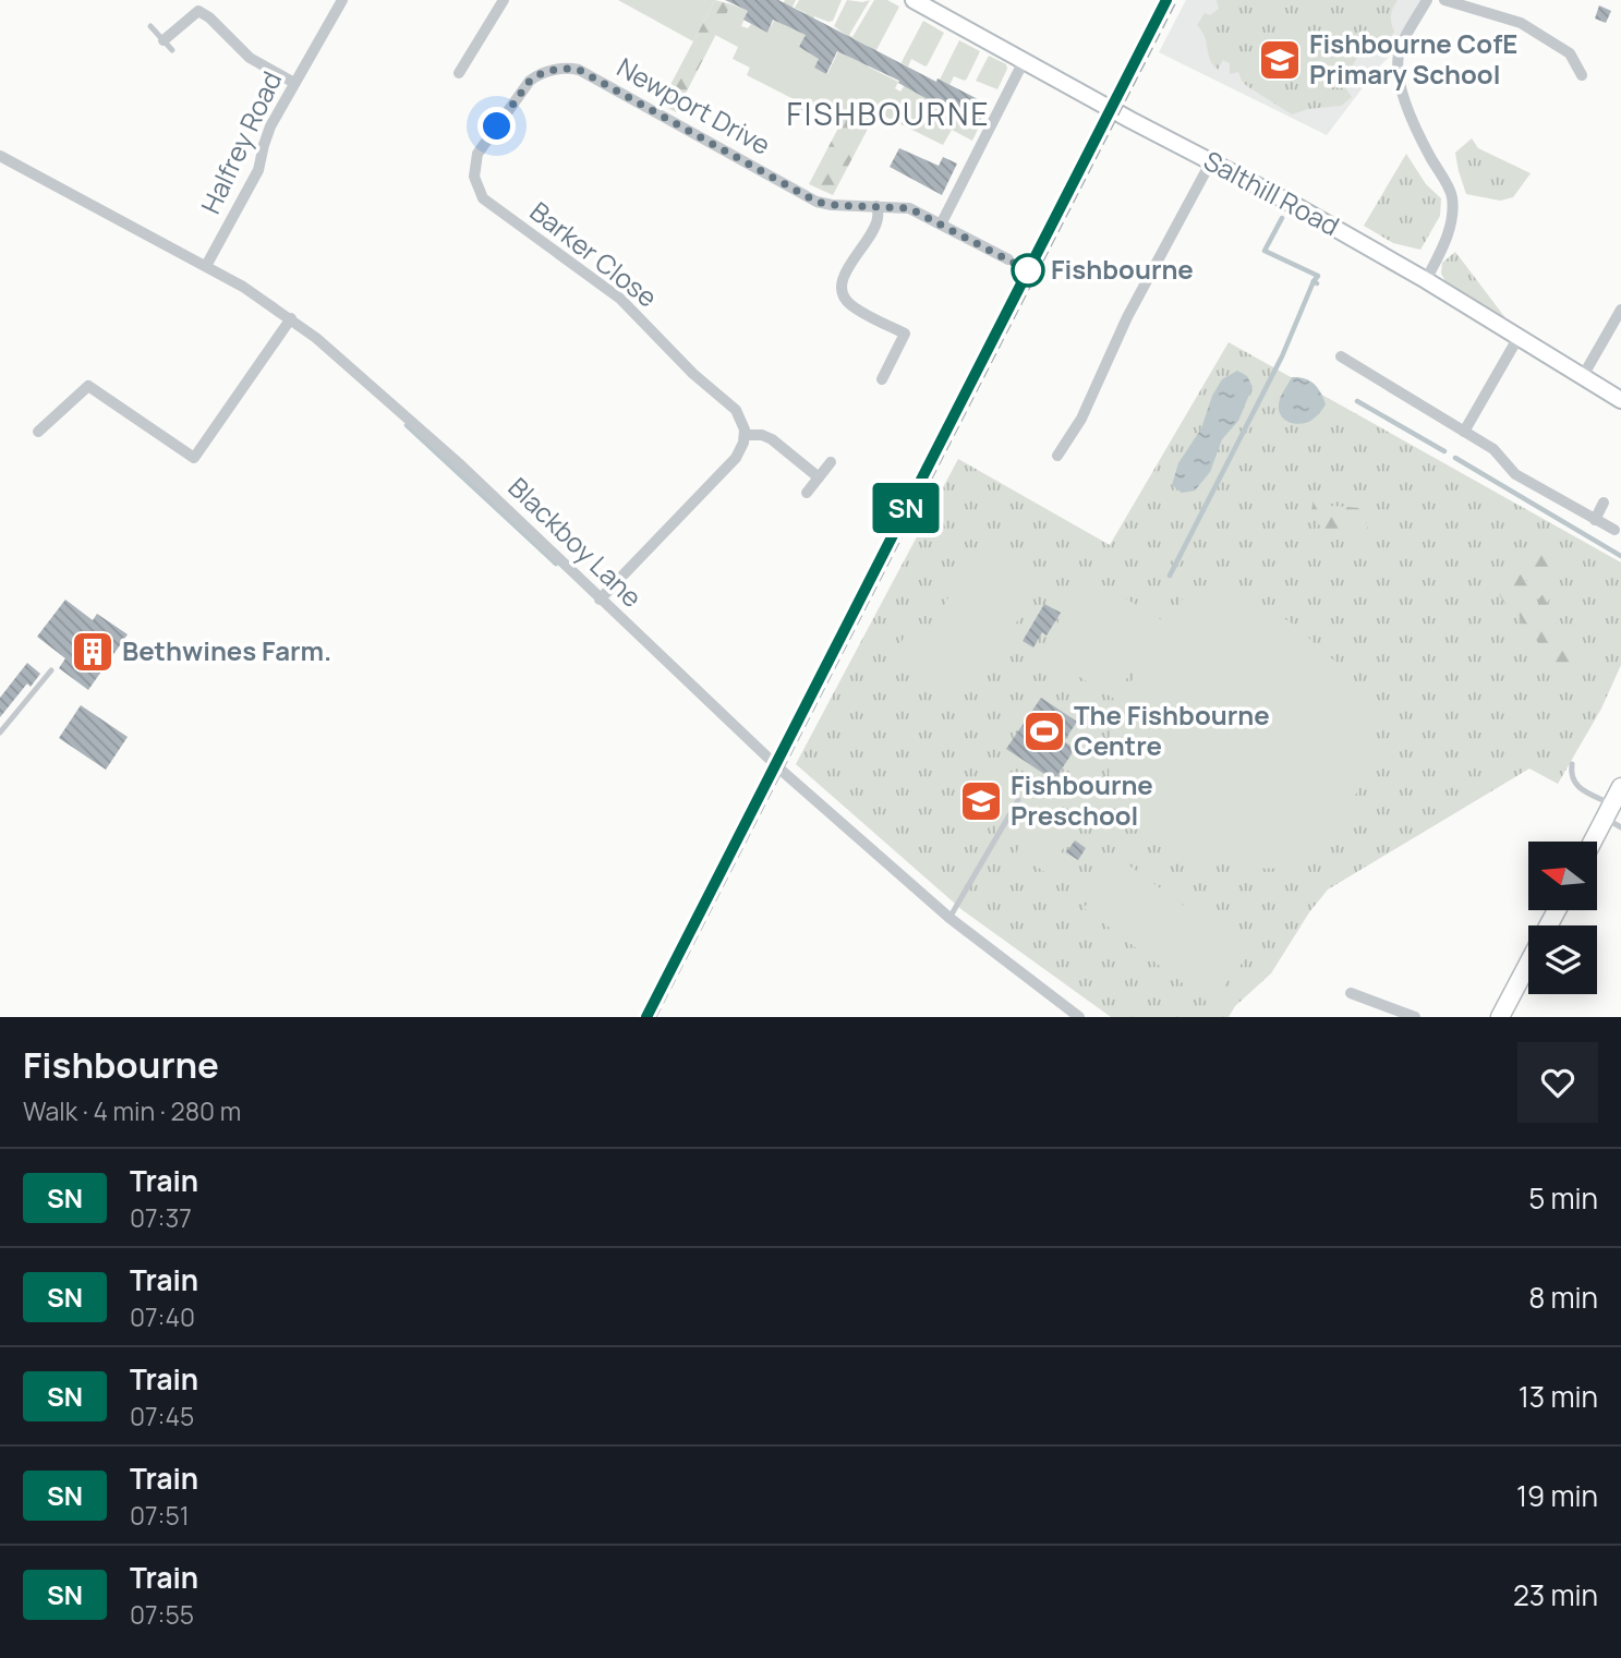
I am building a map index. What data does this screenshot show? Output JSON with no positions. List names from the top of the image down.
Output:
{
  "streets": {
    "street": [
      "Newport Drive",
      "Halfrey Road",
      "Salthill Road",
      "Barker Close",
      "Blackboy Lane"
    ]
  },
  "crossings": [
    ["Newport Drive", "Barker Close"],
    ["Halfrey Road", "Blackboy Lane"]
  ],
  "districts": ["FISHBOURNE"],
  "places": {
    "school or university": ["Fishbourne CofE Primary School", "Fishbourne Preschool"],
    "other": ["Fishbourne"],
    "building": ["Bethwines Farm."],
    "sports": ["The Fishbourne Centre"]
  },
  "north": "left",
  "page": {
    "on_map": "SN",
    "heading": ["Fishbourne", "Walk · 4 min · 280 m"],
    "list": [
      {
        "mark": "SN",
        "name": "Train",
        "note": "07:37",
        "value": "5 min"
      },
      {
        "mark": "SN",
        "name": "Train",
        "note": "07:40",
        "value": "8 min"
      },
      {
        "mark": "SN",
        "name": "Train",
        "note": "07:45",
        "value": "13 min"
      },
      {
        "mark": "SN",
        "name": "Train",
        "note": "07:51",
        "value": "19 min"
      },
      {
        "mark": "SN",
        "name": "Train",
        "note": "07:55",
        "value": "23 min"
      }
    ]
  }
}
